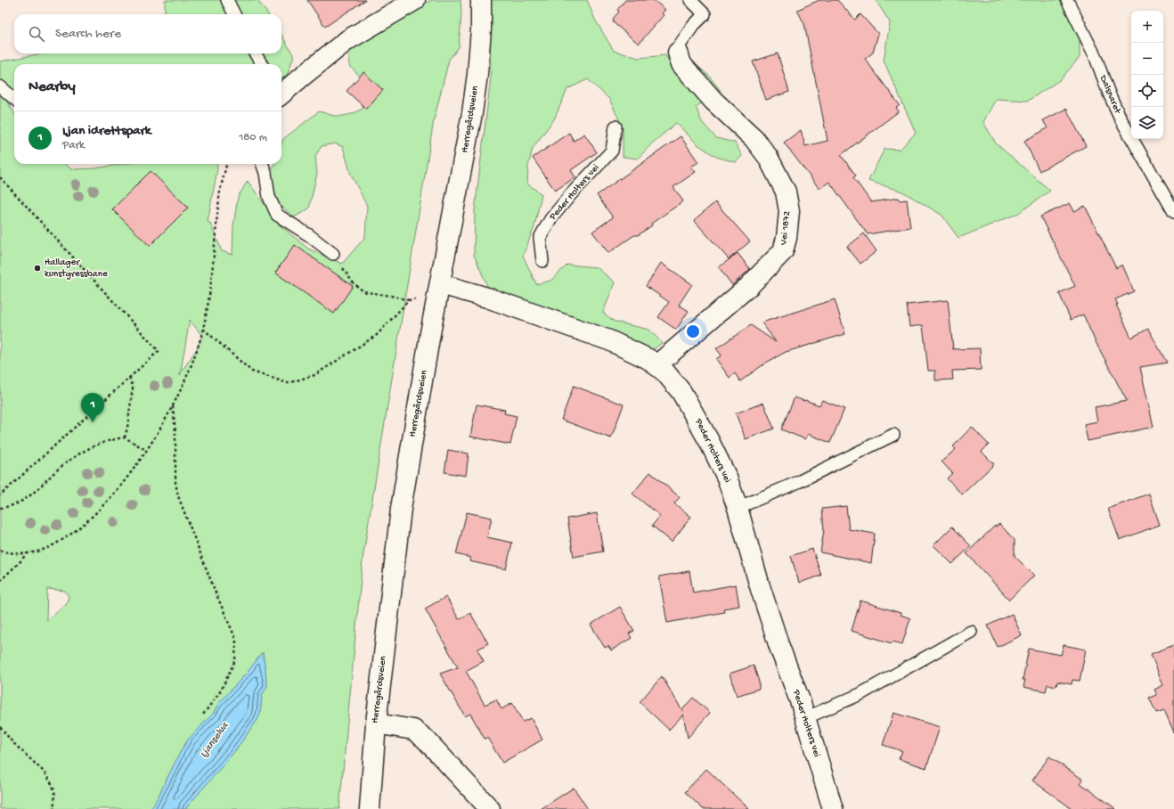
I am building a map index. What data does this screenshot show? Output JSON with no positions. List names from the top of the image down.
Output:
{
  "streets": {
    "street": ["Herregårdsveien", "Peder Holters vei", "Vei 1872"],
    "lane": ["Dalsnaret"]
  },
  "crossings": [
    ["Herregårdsveien", "Peder Holters vei"],
    ["Peder Holters vei", "Vei 1872"]
  ],
  "water": ["Ljanselva"],
  "places": ["Hallager kunstgressbane"],
  "page": {
    "map_buttons": ["+", "−"],
    "search": "Search here",
    "heading": "Nearby",
    "list": [
      {
        "mark": "1",
        "name": "Ljan idrettspark",
        "note": "Park",
        "value": "180 m"
      }
    ],
    "pins": "1"
  }
}
